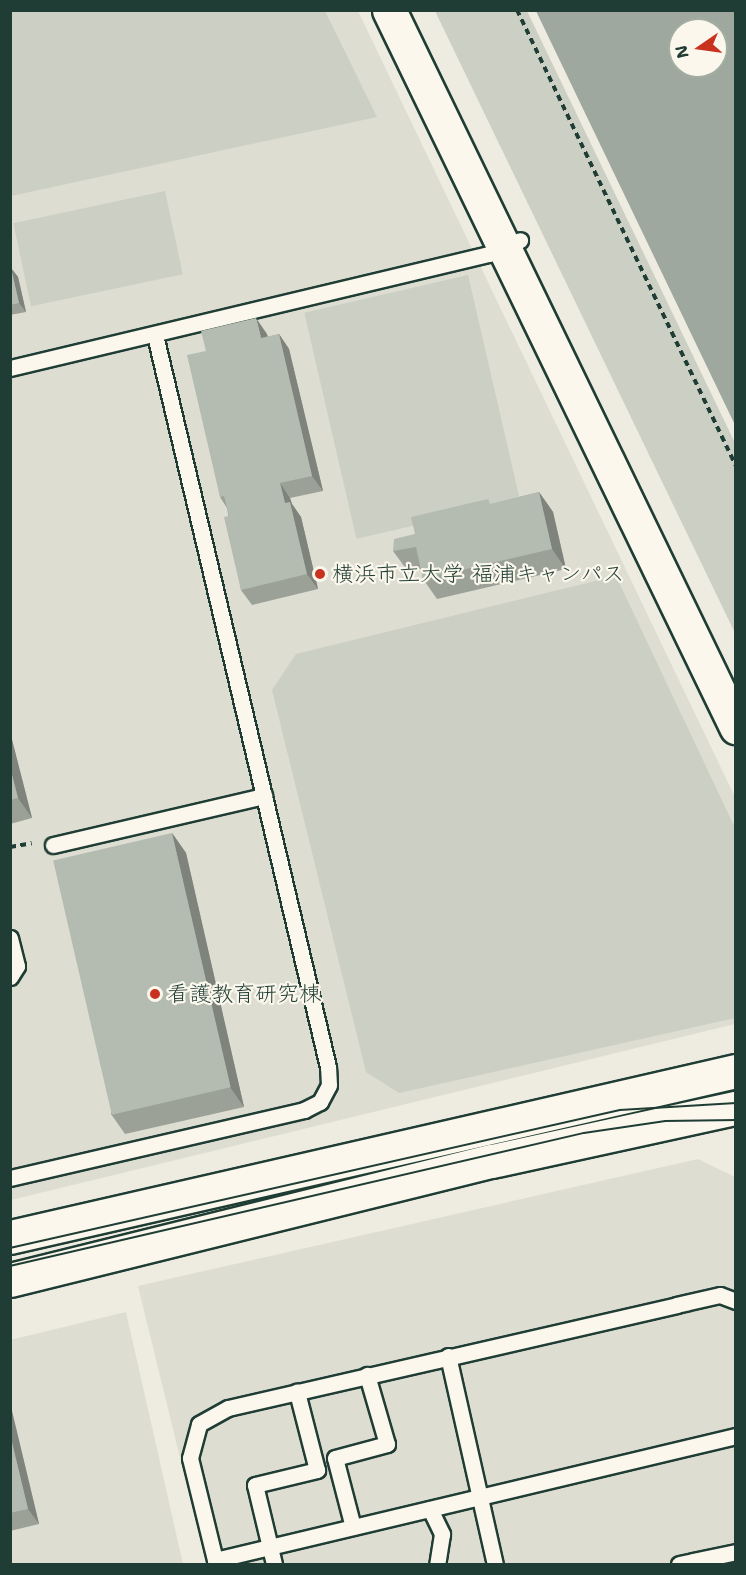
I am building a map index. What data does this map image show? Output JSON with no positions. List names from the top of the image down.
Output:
{
  "places": ["横浜市立大学 福浦キャンパス", "看護教育研究棟"],
  "north": "left"
}
